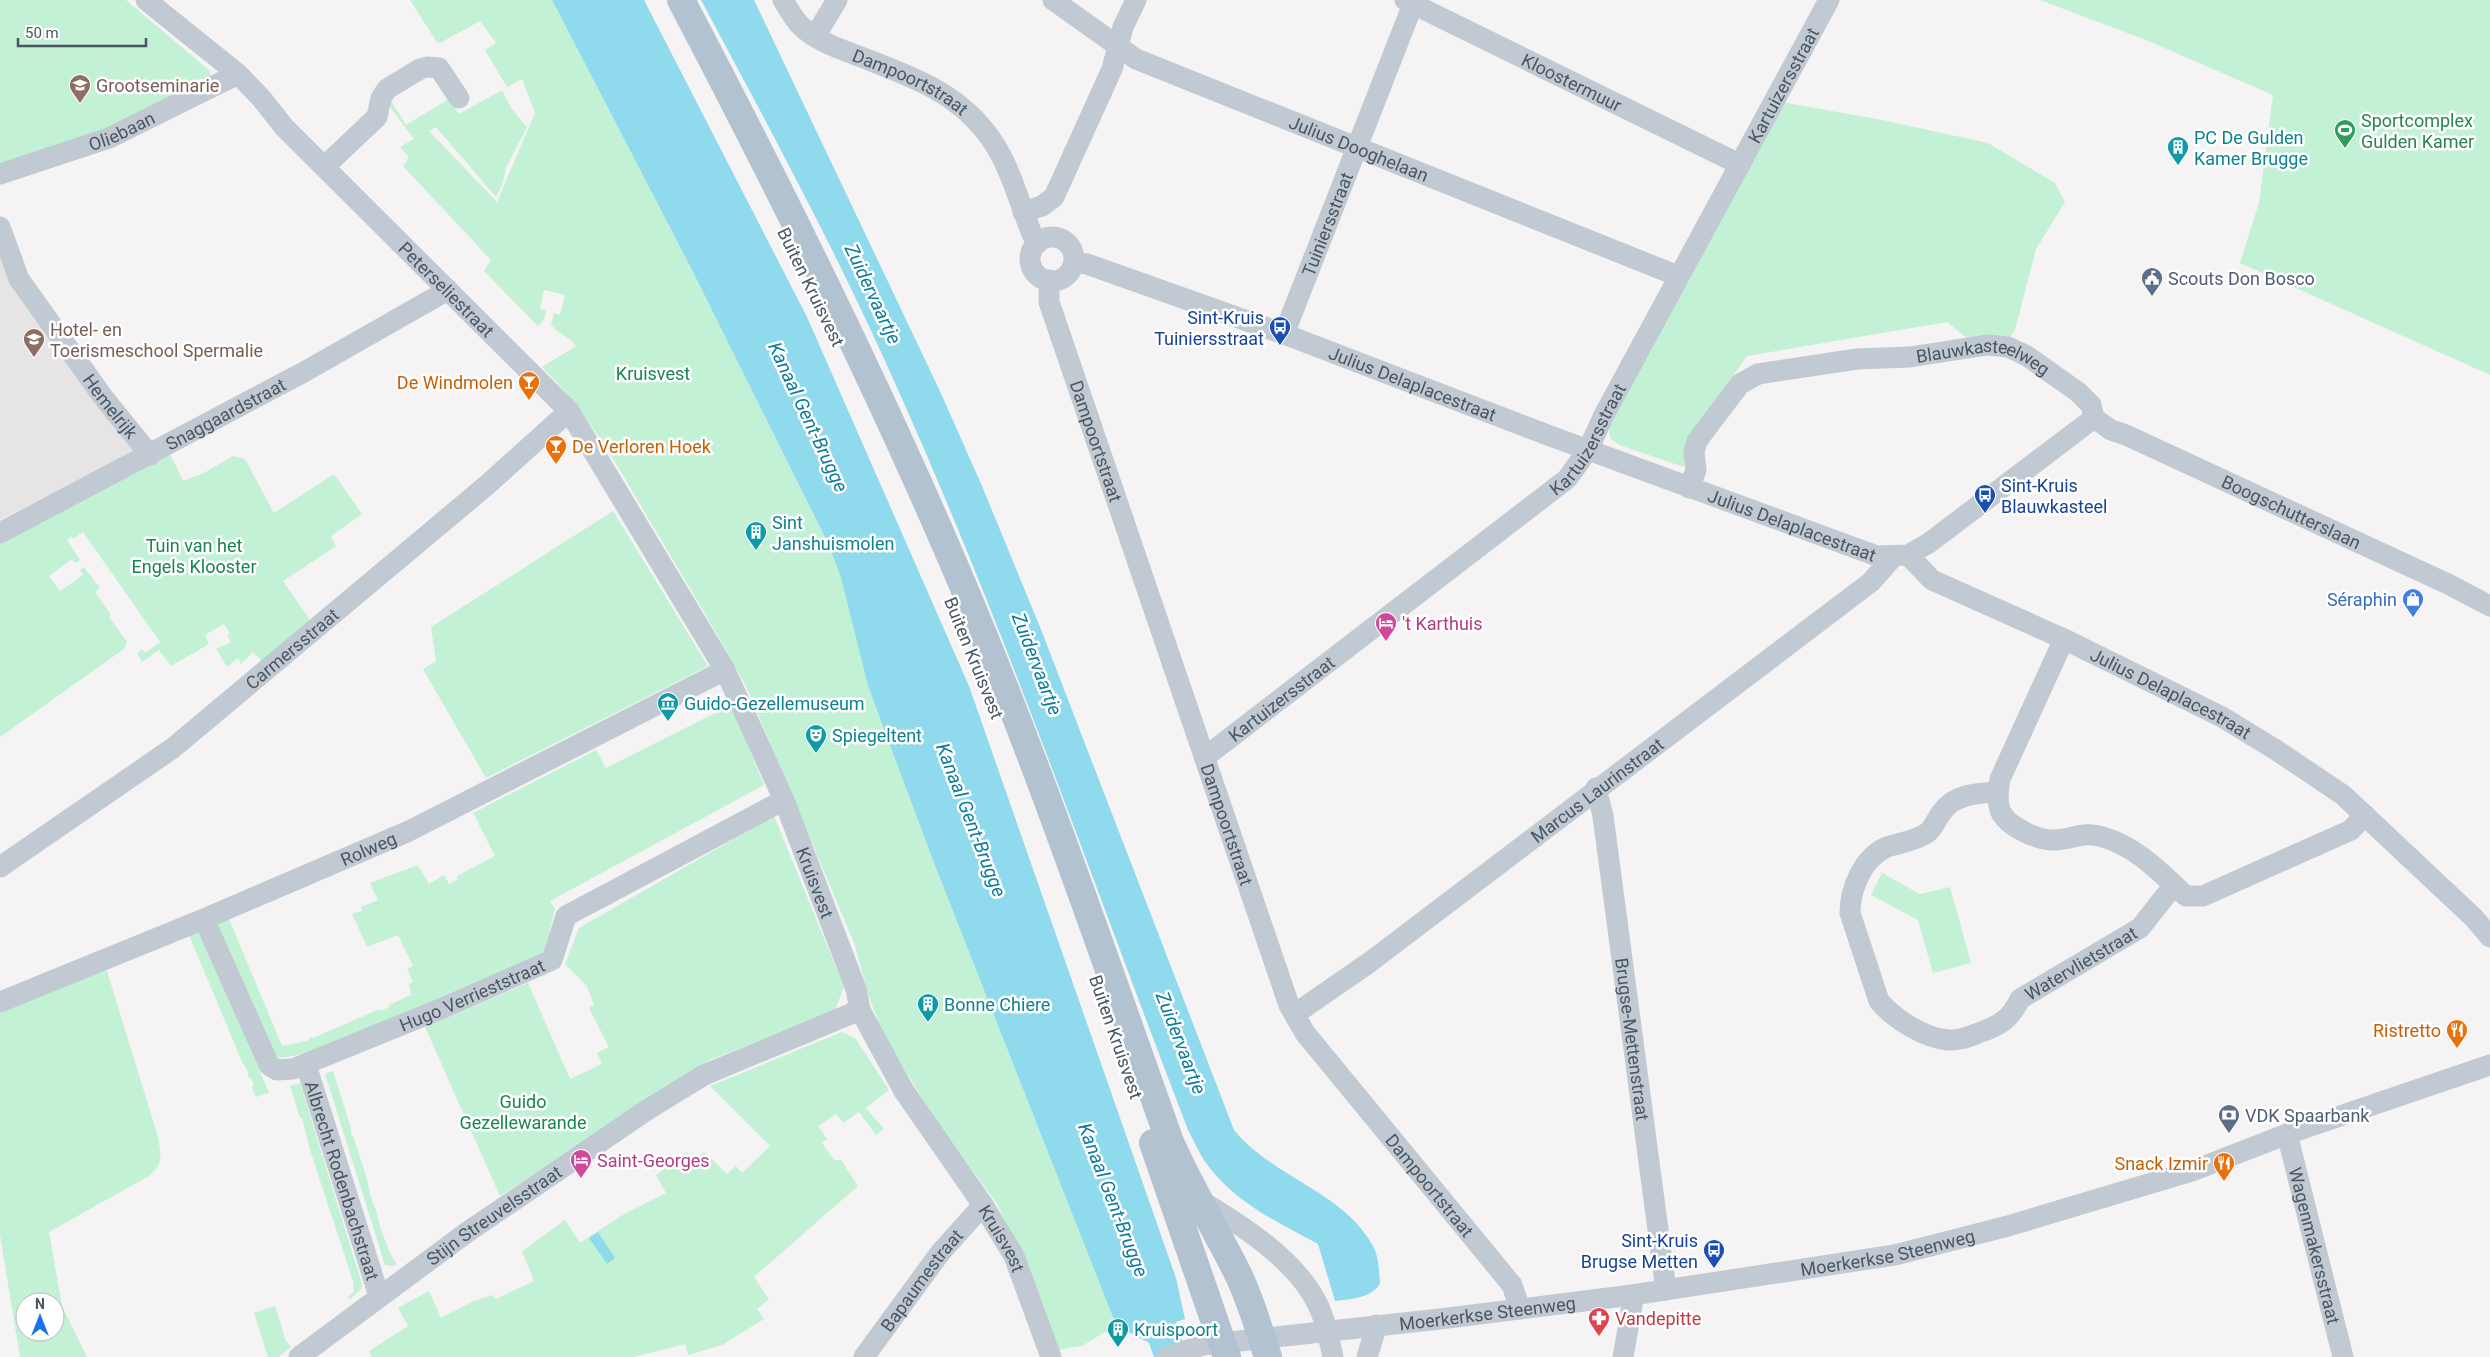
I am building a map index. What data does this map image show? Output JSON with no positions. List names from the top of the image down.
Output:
{
  "streets": {
    "main road": ["Buiten Kruisvest"],
    "street": [
      "Kloostermuur",
      "Dampoortstraat",
      "Kartuizersstraat",
      "Oliebaan",
      "Julius Dooghelaan",
      "Tuiniersstraat",
      "Peterseliestraat",
      "Blauwkasteelweg",
      "Julius Delaplacestraat",
      "Hemelrijk",
      "Snaggaardstraat",
      "Boogschutterslaan",
      "Carmersstraat",
      "Marcus Laurinstraat",
      "Rolweg",
      "Kruisvest",
      "Watervlietstraat",
      "Hugo Verrieststraat",
      "Brugse-Mettenstraat",
      "Albrecht Rodenbachstraat",
      "Stijn Streuvelsstraat",
      "Wagenmakersstraat",
      "Moerkerkse Steenweg",
      "Bapaumestraat"
    ]
  },
  "crossings": [
    ["Kloostermuur", "Kartuizersstraat"],
    ["Kloostermuur", "Tuiniersstraat"],
    ["Dampoortstraat", "Kartuizersstraat"],
    ["Dampoortstraat", "Julius Delaplacestraat"],
    ["Dampoortstraat", "Marcus Laurinstraat"],
    ["Dampoortstraat", "Moerkerkse Steenweg"],
    ["Kartuizersstraat", "Julius Dooghelaan"],
    ["Kartuizersstraat", "Julius Delaplacestraat"],
    ["Oliebaan", "Peterseliestraat"],
    ["Julius Dooghelaan", "Tuiniersstraat"],
    ["Tuiniersstraat", "Julius Delaplacestraat"],
    ["Buiten Kruisvest", "Moerkerkse Steenweg"],
    ["Peterseliestraat", "Snaggaardstraat"],
    ["Peterseliestraat", "Carmersstraat"],
    ["Peterseliestraat", "Kruisvest"],
    ["Blauwkasteelweg", "Julius Delaplacestraat"],
    ["Blauwkasteelweg", "Boogschutterslaan"],
    ["Julius Delaplacestraat", "Marcus Laurinstraat"],
    ["Hemelrijk", "Snaggaardstraat"],
    ["Carmersstraat", "Kruisvest"],
    ["Marcus Laurinstraat", "Brugse-Mettenstraat"],
    ["Rolweg", "Kruisvest"],
    ["Rolweg", "Hugo Verrieststraat"],
    ["Kruisvest", "Hugo Verrieststraat"],
    ["Kruisvest", "Stijn Streuvelsstraat"],
    ["Kruisvest", "Bapaumestraat"],
    ["Hugo Verrieststraat", "Albrecht Rodenbachstraat"],
    ["Brugse-Mettenstraat", "Moerkerkse Steenweg"],
    ["Albrecht Rodenbachstraat", "Stijn Streuvelsstraat"],
    ["Wagenmakersstraat", "Moerkerkse Steenweg"]
  ],
  "water": ["Zuidervaartje", "Kanaal Gent-Brugge"],
  "parks": ["Kruisvest", "Tuin van het Engels Klooster", "Guido Gezellewarande"],
  "places": {
    "school or university": ["Grootseminarie", "Hotel- en Toerismeschool Spermalie"],
    "sports": ["Sportcomplex Gulden Kamer"],
    "building": [
      "PC De Gulden Kamer Brugge",
      "Sint Janshuismolen",
      "Bonne Chiere",
      "Kruispoort"
    ],
    "public building": ["Scouts Don Bosco"],
    "bus stop": ["Sint-Kruis Tuiniersstraat", "Sint-Kruis Blauwkasteel", "Sint-Kruis Brugse Metten"],
    "bar": ["De Windmolen", "De Verloren Hoek"],
    "shop": ["Séraphin"],
    "hotel": ["'t Karthuis", "Saint-Georges"],
    "museum": ["Guido-Gezellemuseum"],
    "theatre": ["Spiegeltent"],
    "restaurant": ["Ristretto", "Snack Izmir"],
    "bank": ["VDK Spaarbank"],
    "pharmacy": ["Vandepitte"]
  },
  "scale_bar": "50 m",
  "north": "top"
}
